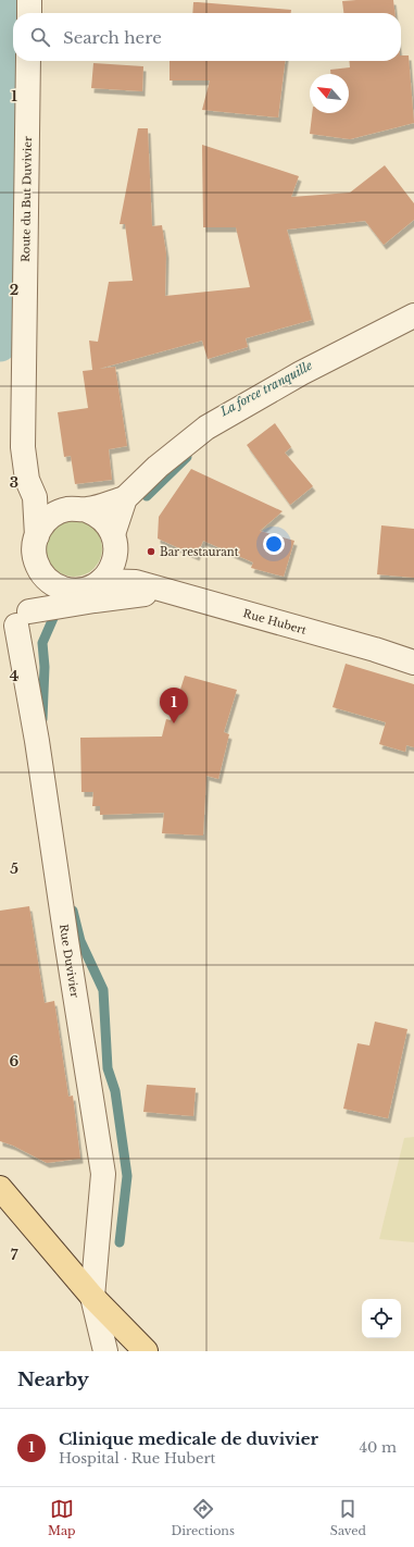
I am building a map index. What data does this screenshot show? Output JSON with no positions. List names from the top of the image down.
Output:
{
  "streets": {
    "street": ["Route du But Duvivier", "Rue Hubert", "Rue Duvivier"]
  },
  "crossings": [
    ["Route du But Duvivier", "Rue Hubert"],
    ["Route du But Duvivier", "Rue Duvivier"],
    ["Rue Hubert", "Rue Duvivier"]
  ],
  "water": ["La force tranquille"],
  "places": ["Bar restaurant"],
  "north": "top left",
  "page": {
    "search": "Search here",
    "pins": "1",
    "heading": "Nearby",
    "list": [
      {
        "mark": "1",
        "name": "Clinique medicale de duvivier",
        "note": "Hospital · Rue Hubert",
        "value": "40 m"
      }
    ],
    "nav": ["Map", "Directions", "Saved"]
  },
  "grid": {
    "rows": [
      "1",
      "2",
      "3",
      "4",
      "5",
      "6",
      "7"
    ]
  }
}
